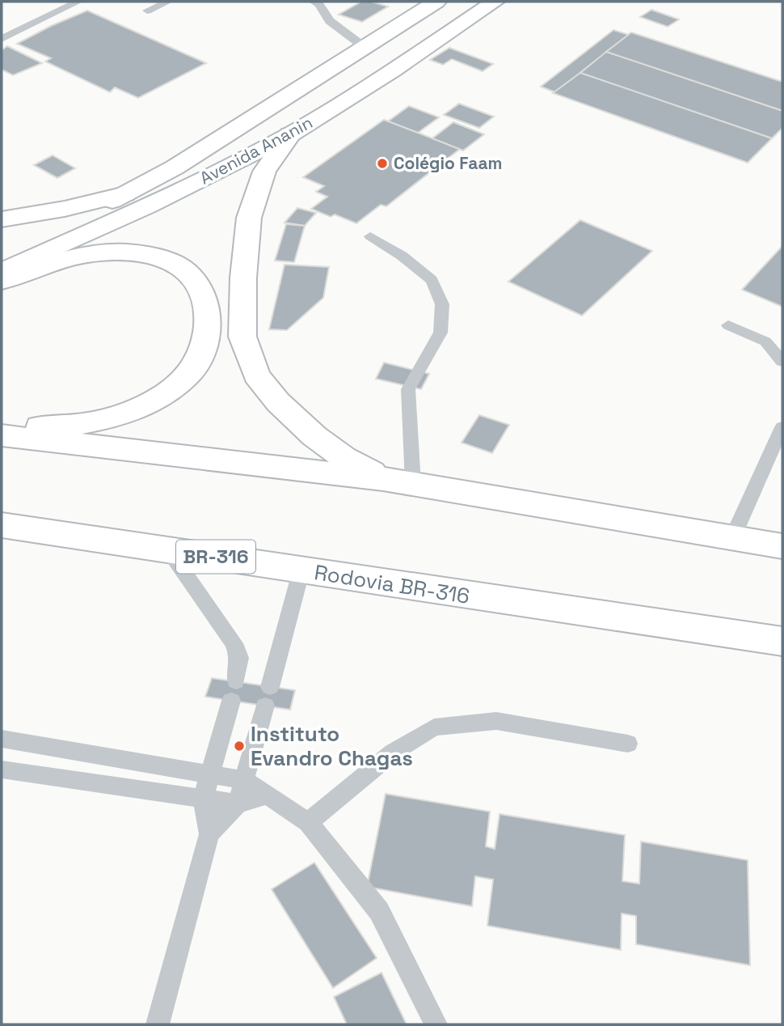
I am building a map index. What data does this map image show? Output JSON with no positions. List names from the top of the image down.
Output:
{
  "streets": {
    "main road": ["Avenida Ananin", "BR-316", "Rodovia BR-316"]
  },
  "places": ["Colégio Faam", "Instituto Evandro Chagas"]
}
